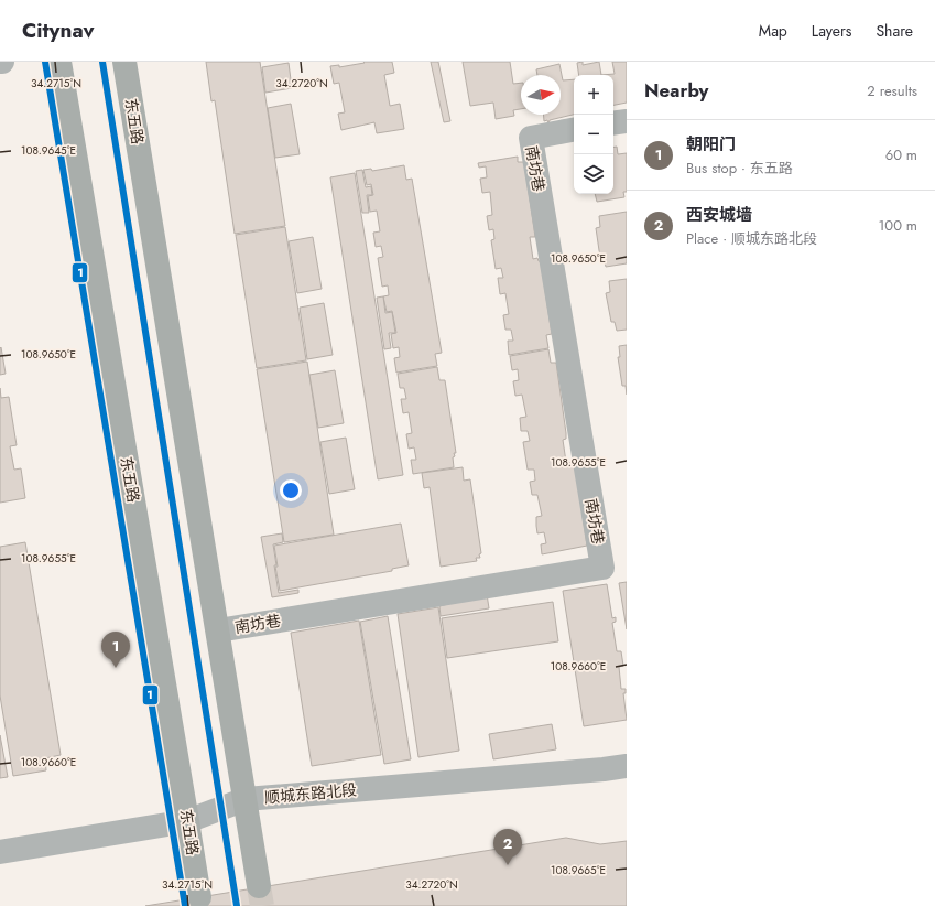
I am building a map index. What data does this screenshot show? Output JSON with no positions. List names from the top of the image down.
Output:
{
  "streets": {
    "main road": ["东五路"],
    "street": ["南坊巷", "顺城东路北段"]
  },
  "crossings": [
    ["东五路", "南坊巷"],
    ["东五路", "顺城东路北段"]
  ],
  "lines": ["transit line 1"],
  "north": "right",
  "page": {
    "header": "Citynav",
    "nav": ["Map", "Layers", "Share"],
    "heading": ["Nearby", "2 results"],
    "map_buttons": ["+", "−"],
    "list": [
      {
        "mark": "1",
        "name": "朝阳门",
        "note": "Bus stop · 东五路",
        "value": "60 m"
      },
      {
        "mark": "2",
        "name": "西安城墙",
        "note": "Place · 顺城东路北段",
        "value": "100 m"
      }
    ],
    "pins": ["1", "2"]
  },
  "coordinates": [
    "34.2715°N",
    "34.2720°N",
    "108.9645°E",
    "108.9650°E",
    "108.9655°E",
    "108.9660°E",
    "108.9665°E"
  ]
}
